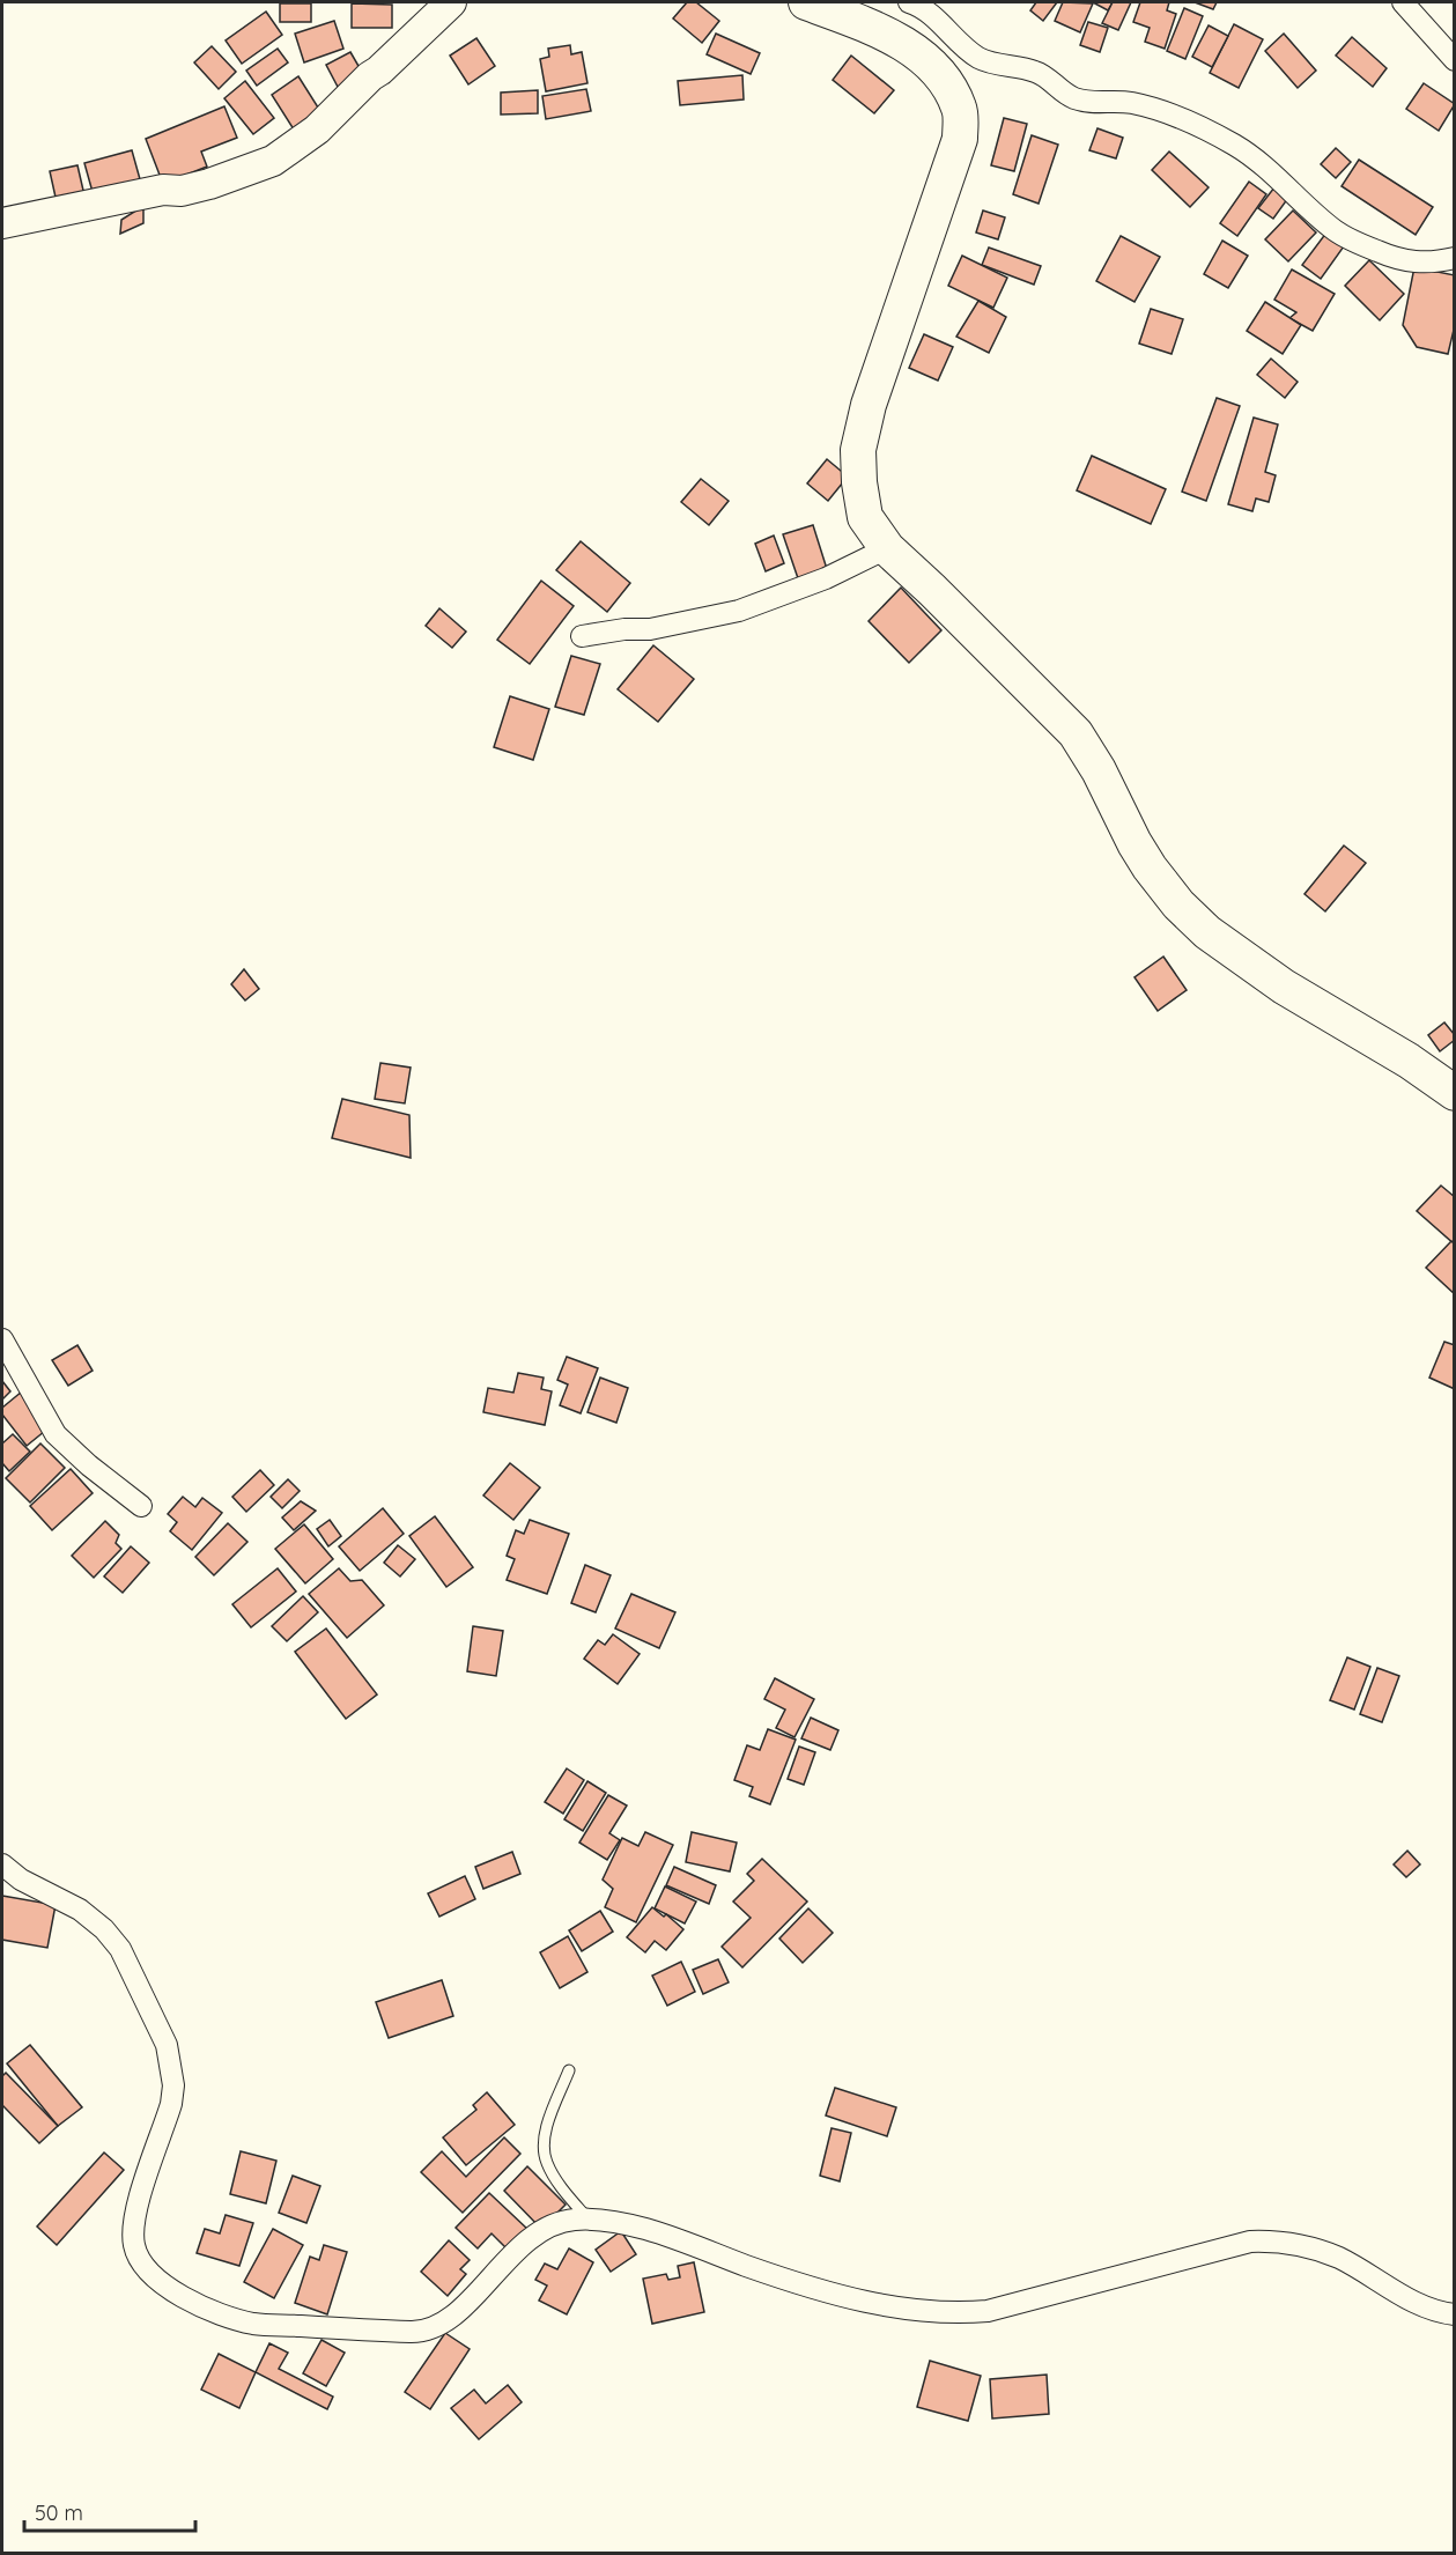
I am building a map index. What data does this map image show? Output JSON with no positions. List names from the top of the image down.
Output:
{
  "scale_bar": "50 m"
}
